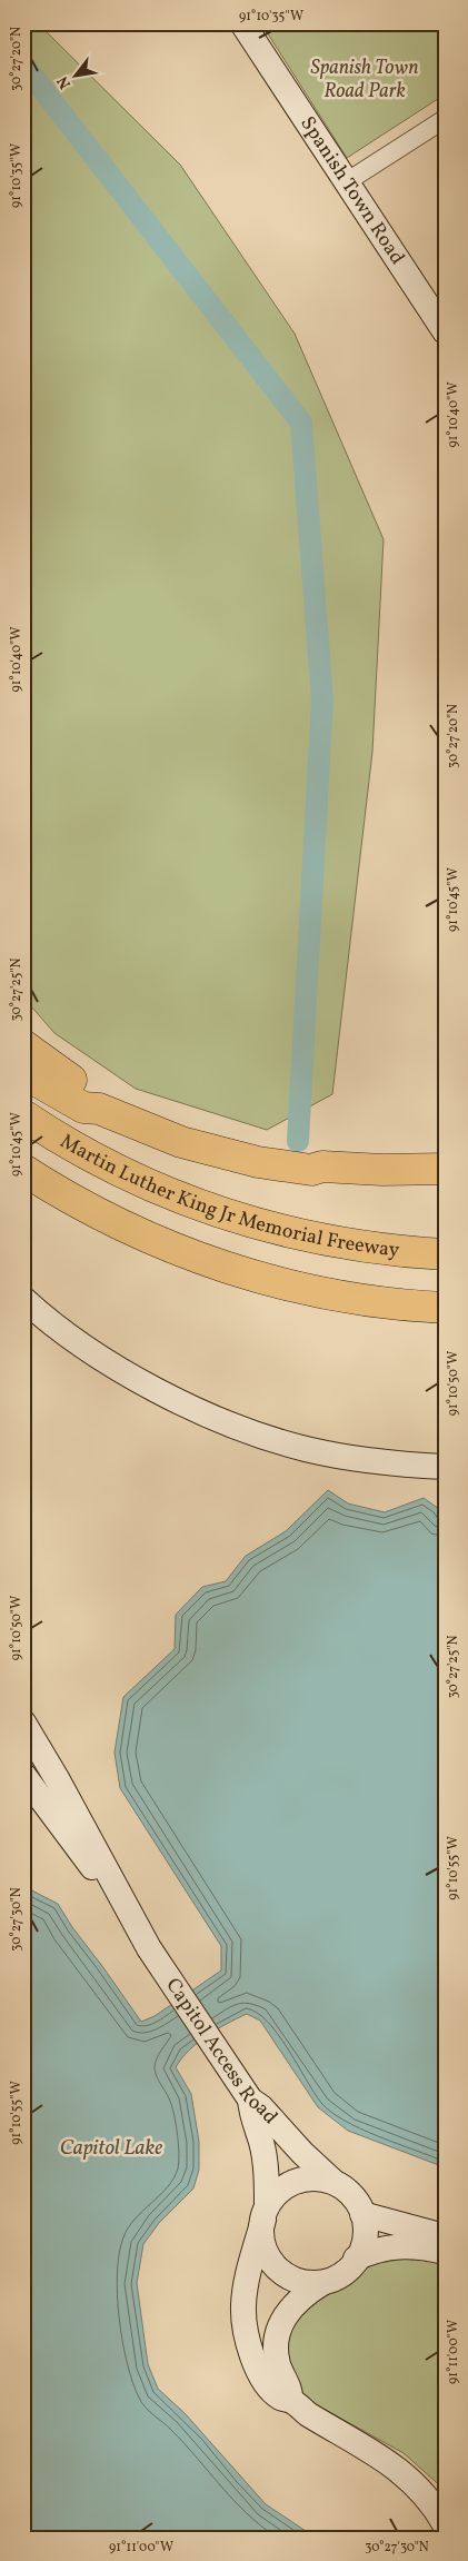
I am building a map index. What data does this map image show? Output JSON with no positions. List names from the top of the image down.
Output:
{
  "streets": {
    "highway": ["Martin Luther King Jr Memorial Freeway"],
    "main road": ["Spanish Town Road", "Capitol Access Road"]
  },
  "water": ["Capitol Lake"],
  "parks": ["Spanish Town Road Park"],
  "north": "bottom left",
  "coordinates": [
    "91°10'35\"W",
    "30°27'20\"N",
    "91°10'40\"W",
    "91°10'45\"W",
    "30°27'25\"N",
    "91°10'50\"W",
    "91°10'55\"W",
    "30°27'30\"N",
    "91°11'00\"W"
  ]
}
